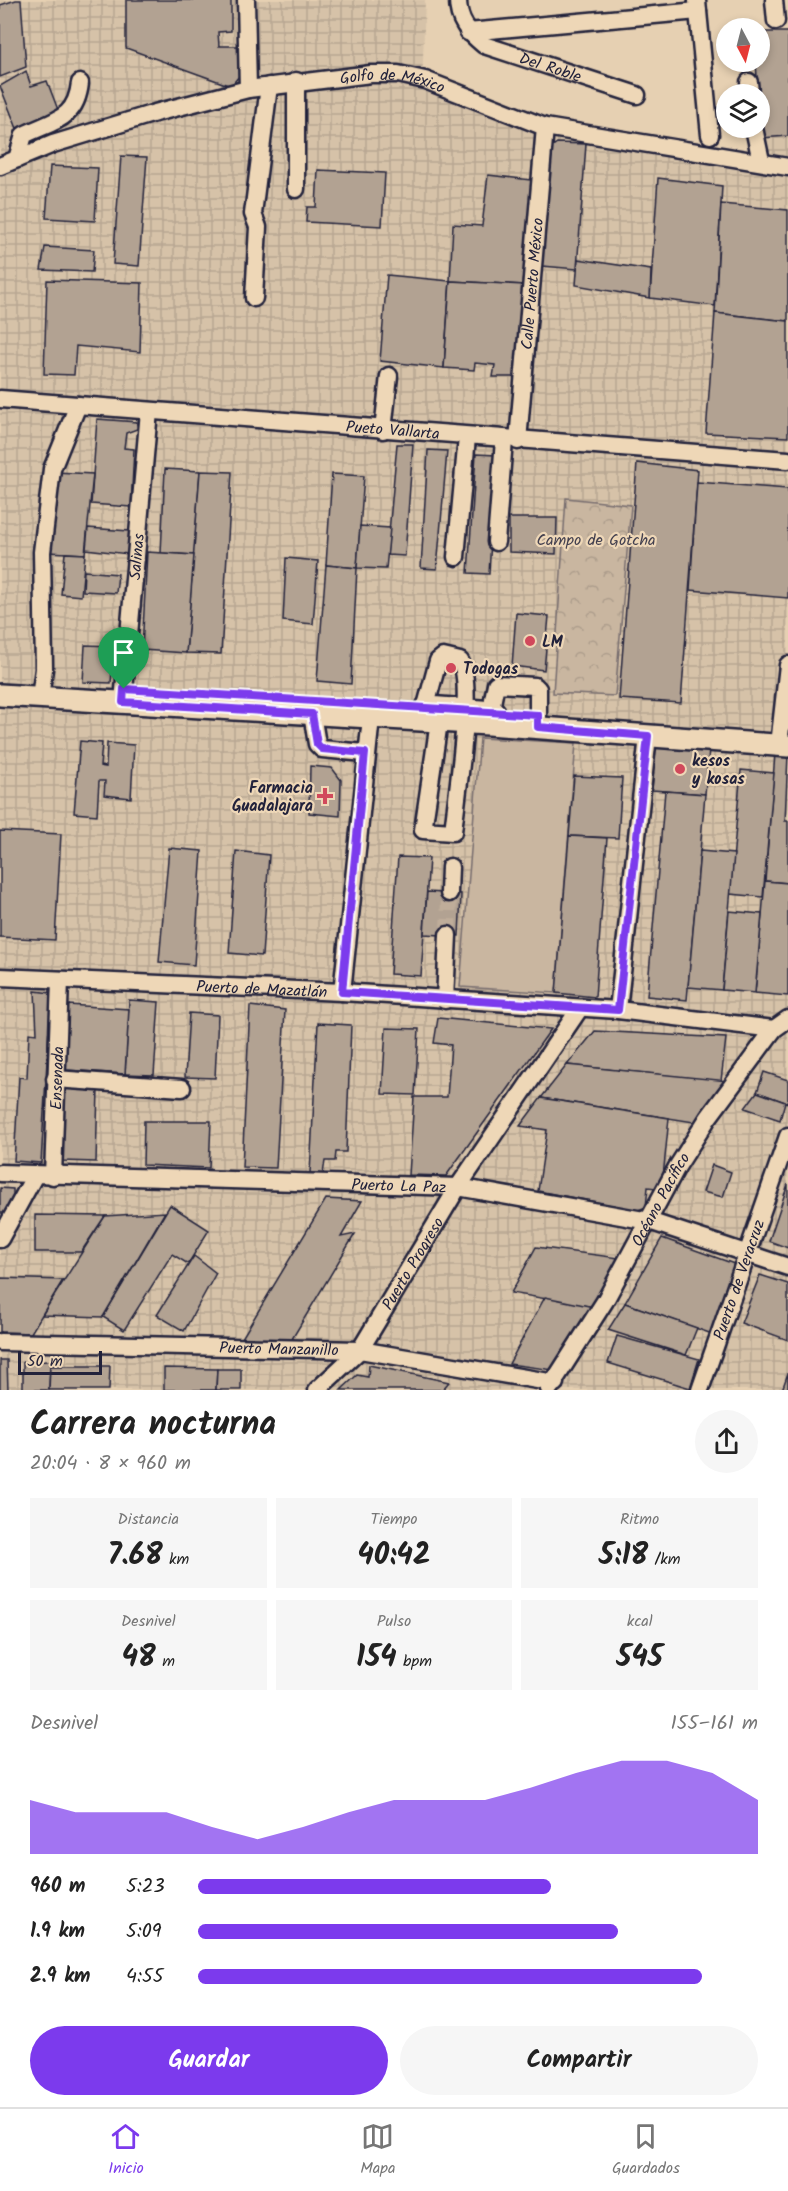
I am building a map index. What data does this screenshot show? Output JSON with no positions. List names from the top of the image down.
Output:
{
  "streets": {
    "street": [
      "Del Roble",
      "Golfo de México",
      "Calle Puerto México",
      "Pueto Vallarta",
      "Salinas",
      "Puerto de Mazatlán",
      "Ensenada",
      "Puerto La Paz",
      "Océano Pacífico",
      "Puerto Progreso",
      "Puerto de Veracruz",
      "Puerto Manzanillo"
    ]
  },
  "crossings": [
    ["Golfo de México", "Calle Puerto México"],
    ["Calle Puerto México", "Pueto Vallarta"],
    ["Pueto Vallarta", "Salinas"],
    ["Puerto de Mazatlán", "Ensenada"],
    ["Puerto de Mazatlán", "Océano Pacífico"],
    ["Puerto de Mazatlán", "Puerto Progreso"],
    ["Ensenada", "Puerto La Paz"],
    ["Puerto La Paz", "Océano Pacífico"],
    ["Puerto La Paz", "Puerto Progreso"],
    ["Puerto La Paz", "Puerto de Veracruz"],
    ["Océano Pacífico", "Puerto Manzanillo"],
    ["Puerto Progreso", "Puerto Manzanillo"]
  ],
  "parks": ["Campo de Gotcha"],
  "places": {
    "other": ["LM", "Todogas", "kesos y kosas"],
    "health": ["Farmacia Guadalajara"]
  },
  "scale_bar": "50 m",
  "north": "bottom",
  "page": {
    "scale": "50 m",
    "heading": ["Carrera nocturna", "20:04 · 8 × 960 m"],
    "stats": [
      ["Distancia", "7.68 km"],
      ["Tiempo", "40:42"],
      ["Ritmo", "5:18 /km"],
      ["Desnivel", "48 m"],
      ["Pulso", "154 bpm"],
      ["kcal", "545"]
    ],
    "chart": ["Desnivel", "155–161 m"],
    "list": [
      {
        "name": "960 m",
        "note": "5:23"
      },
      {
        "name": "1.9 km",
        "note": "5:09"
      },
      {
        "name": "2.9 km",
        "note": "4:55"
      }
    ],
    "buttons": ["Guardar", "Compartir"],
    "tabs": ["Inicio", "Mapa", "Guardados"]
  }
}
